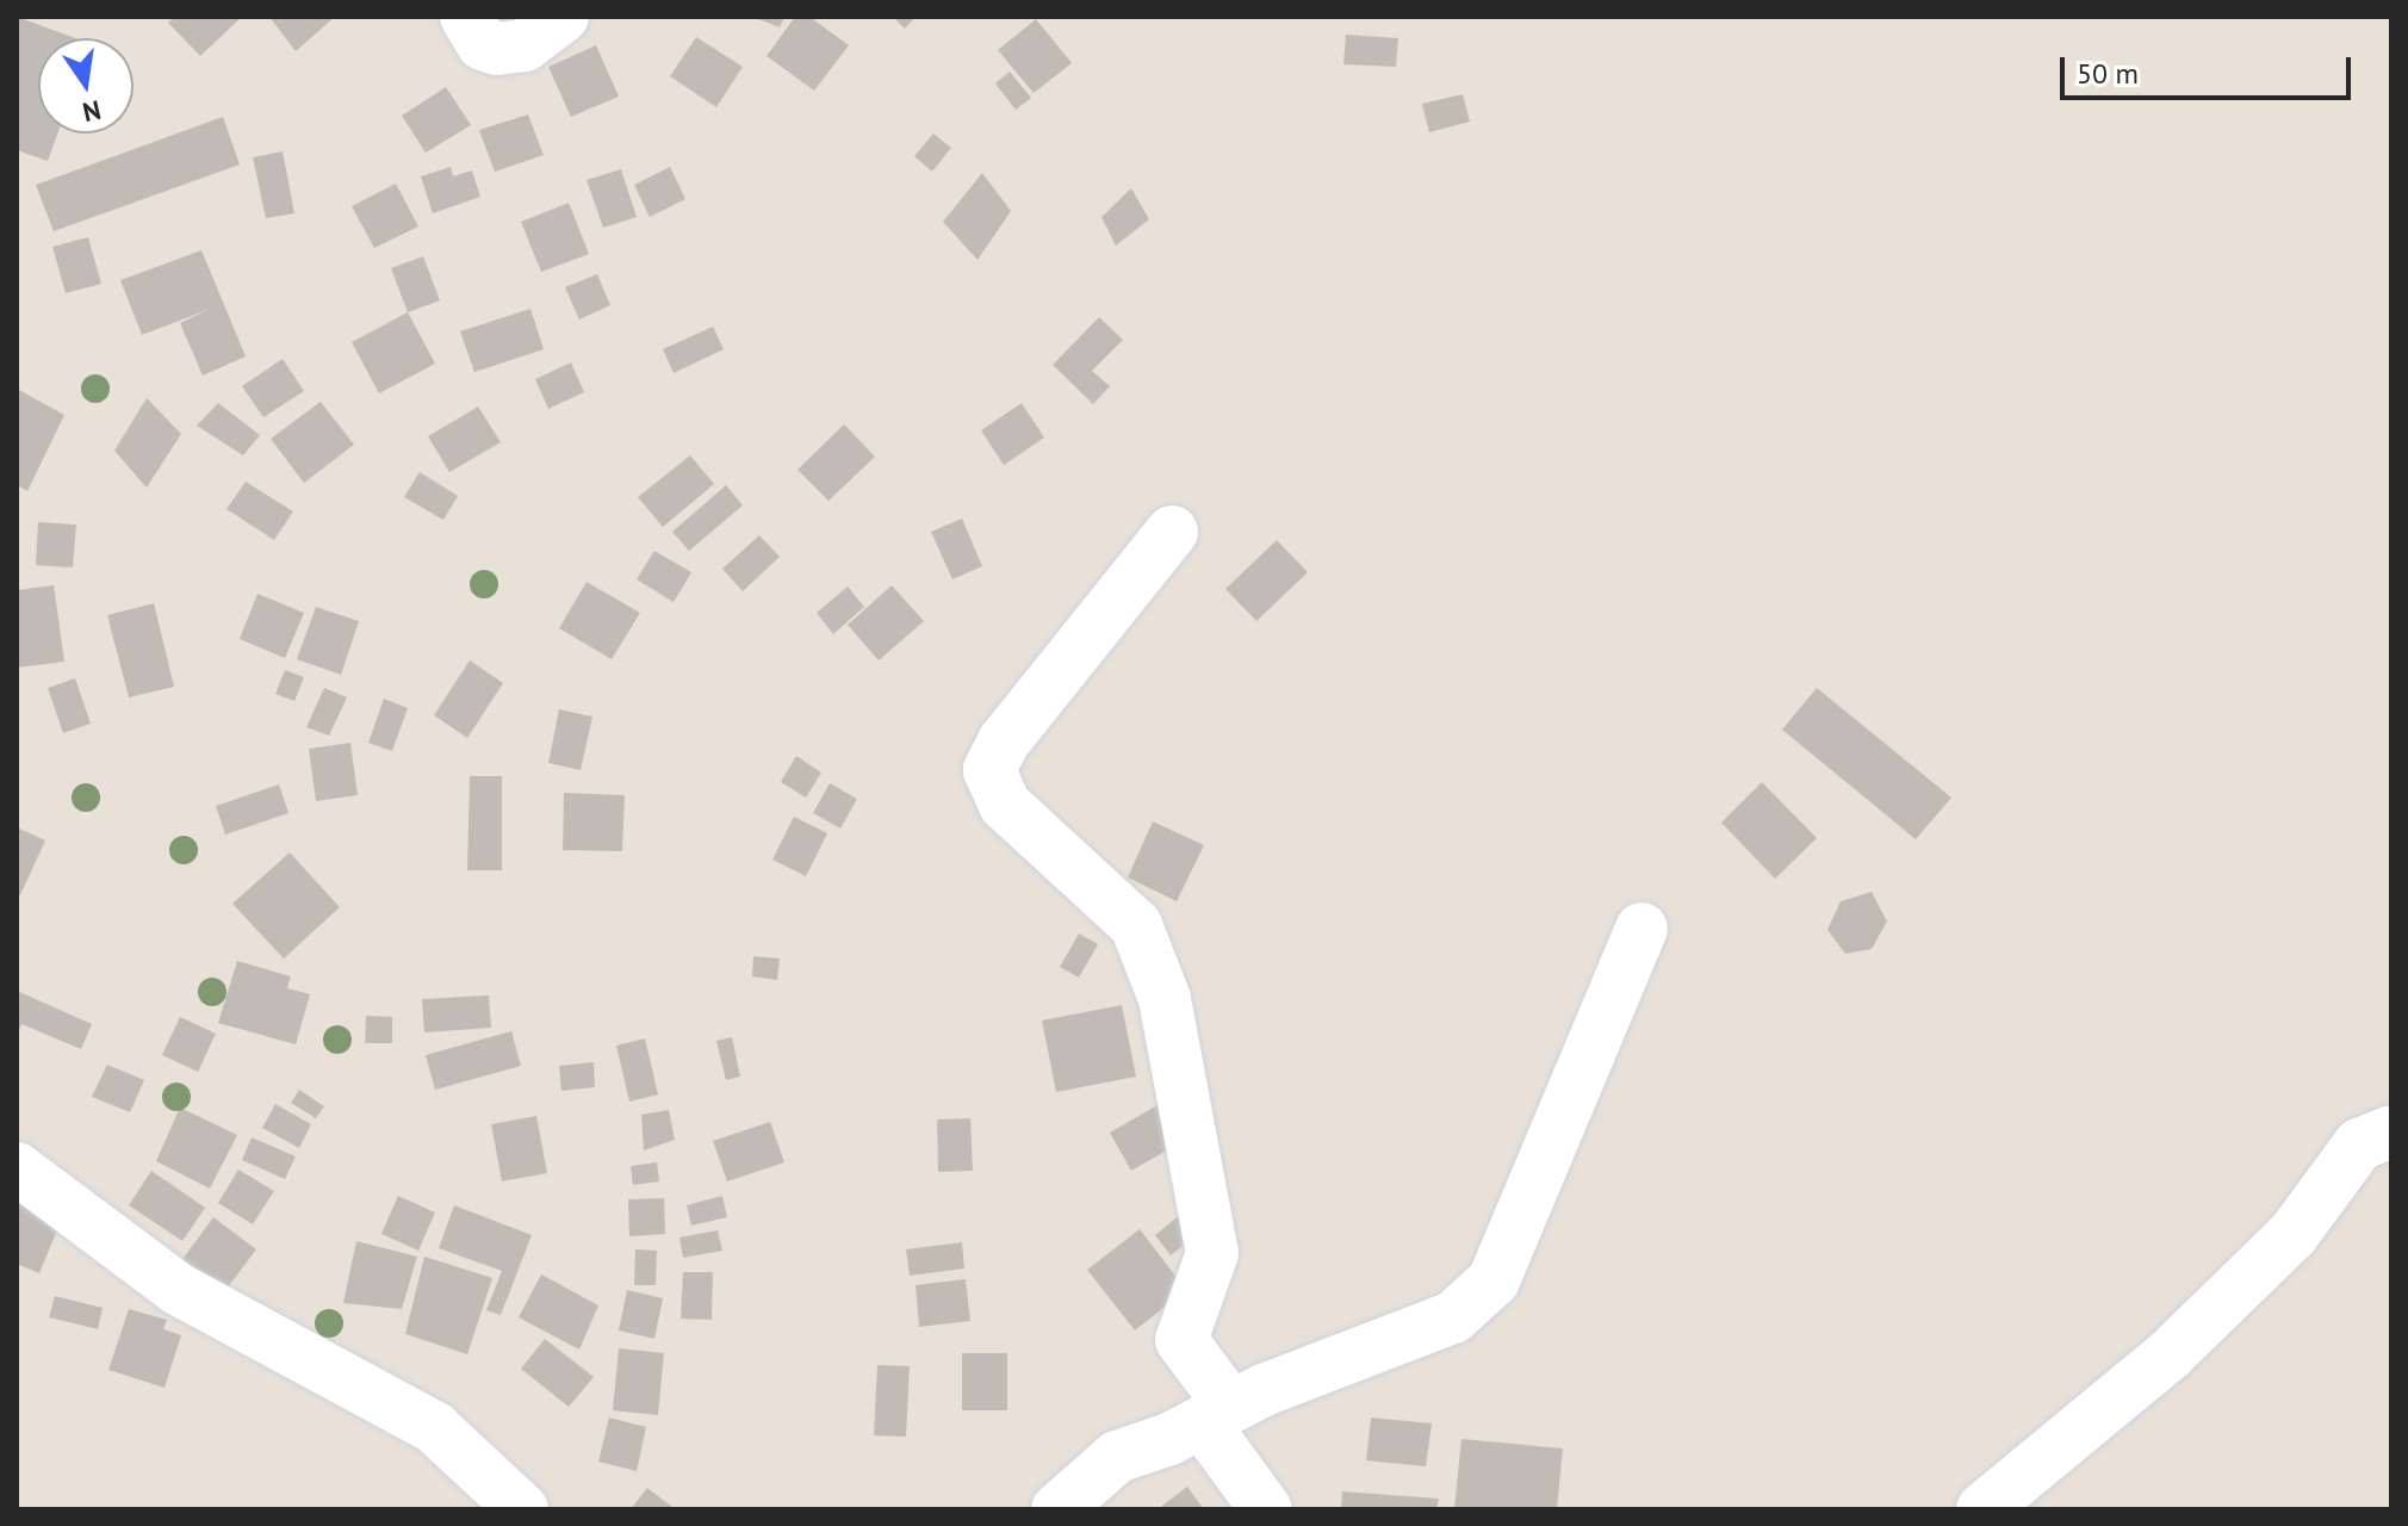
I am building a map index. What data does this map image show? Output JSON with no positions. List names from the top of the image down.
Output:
{
  "scale_bar": "50 m",
  "north": "bottom"
}
